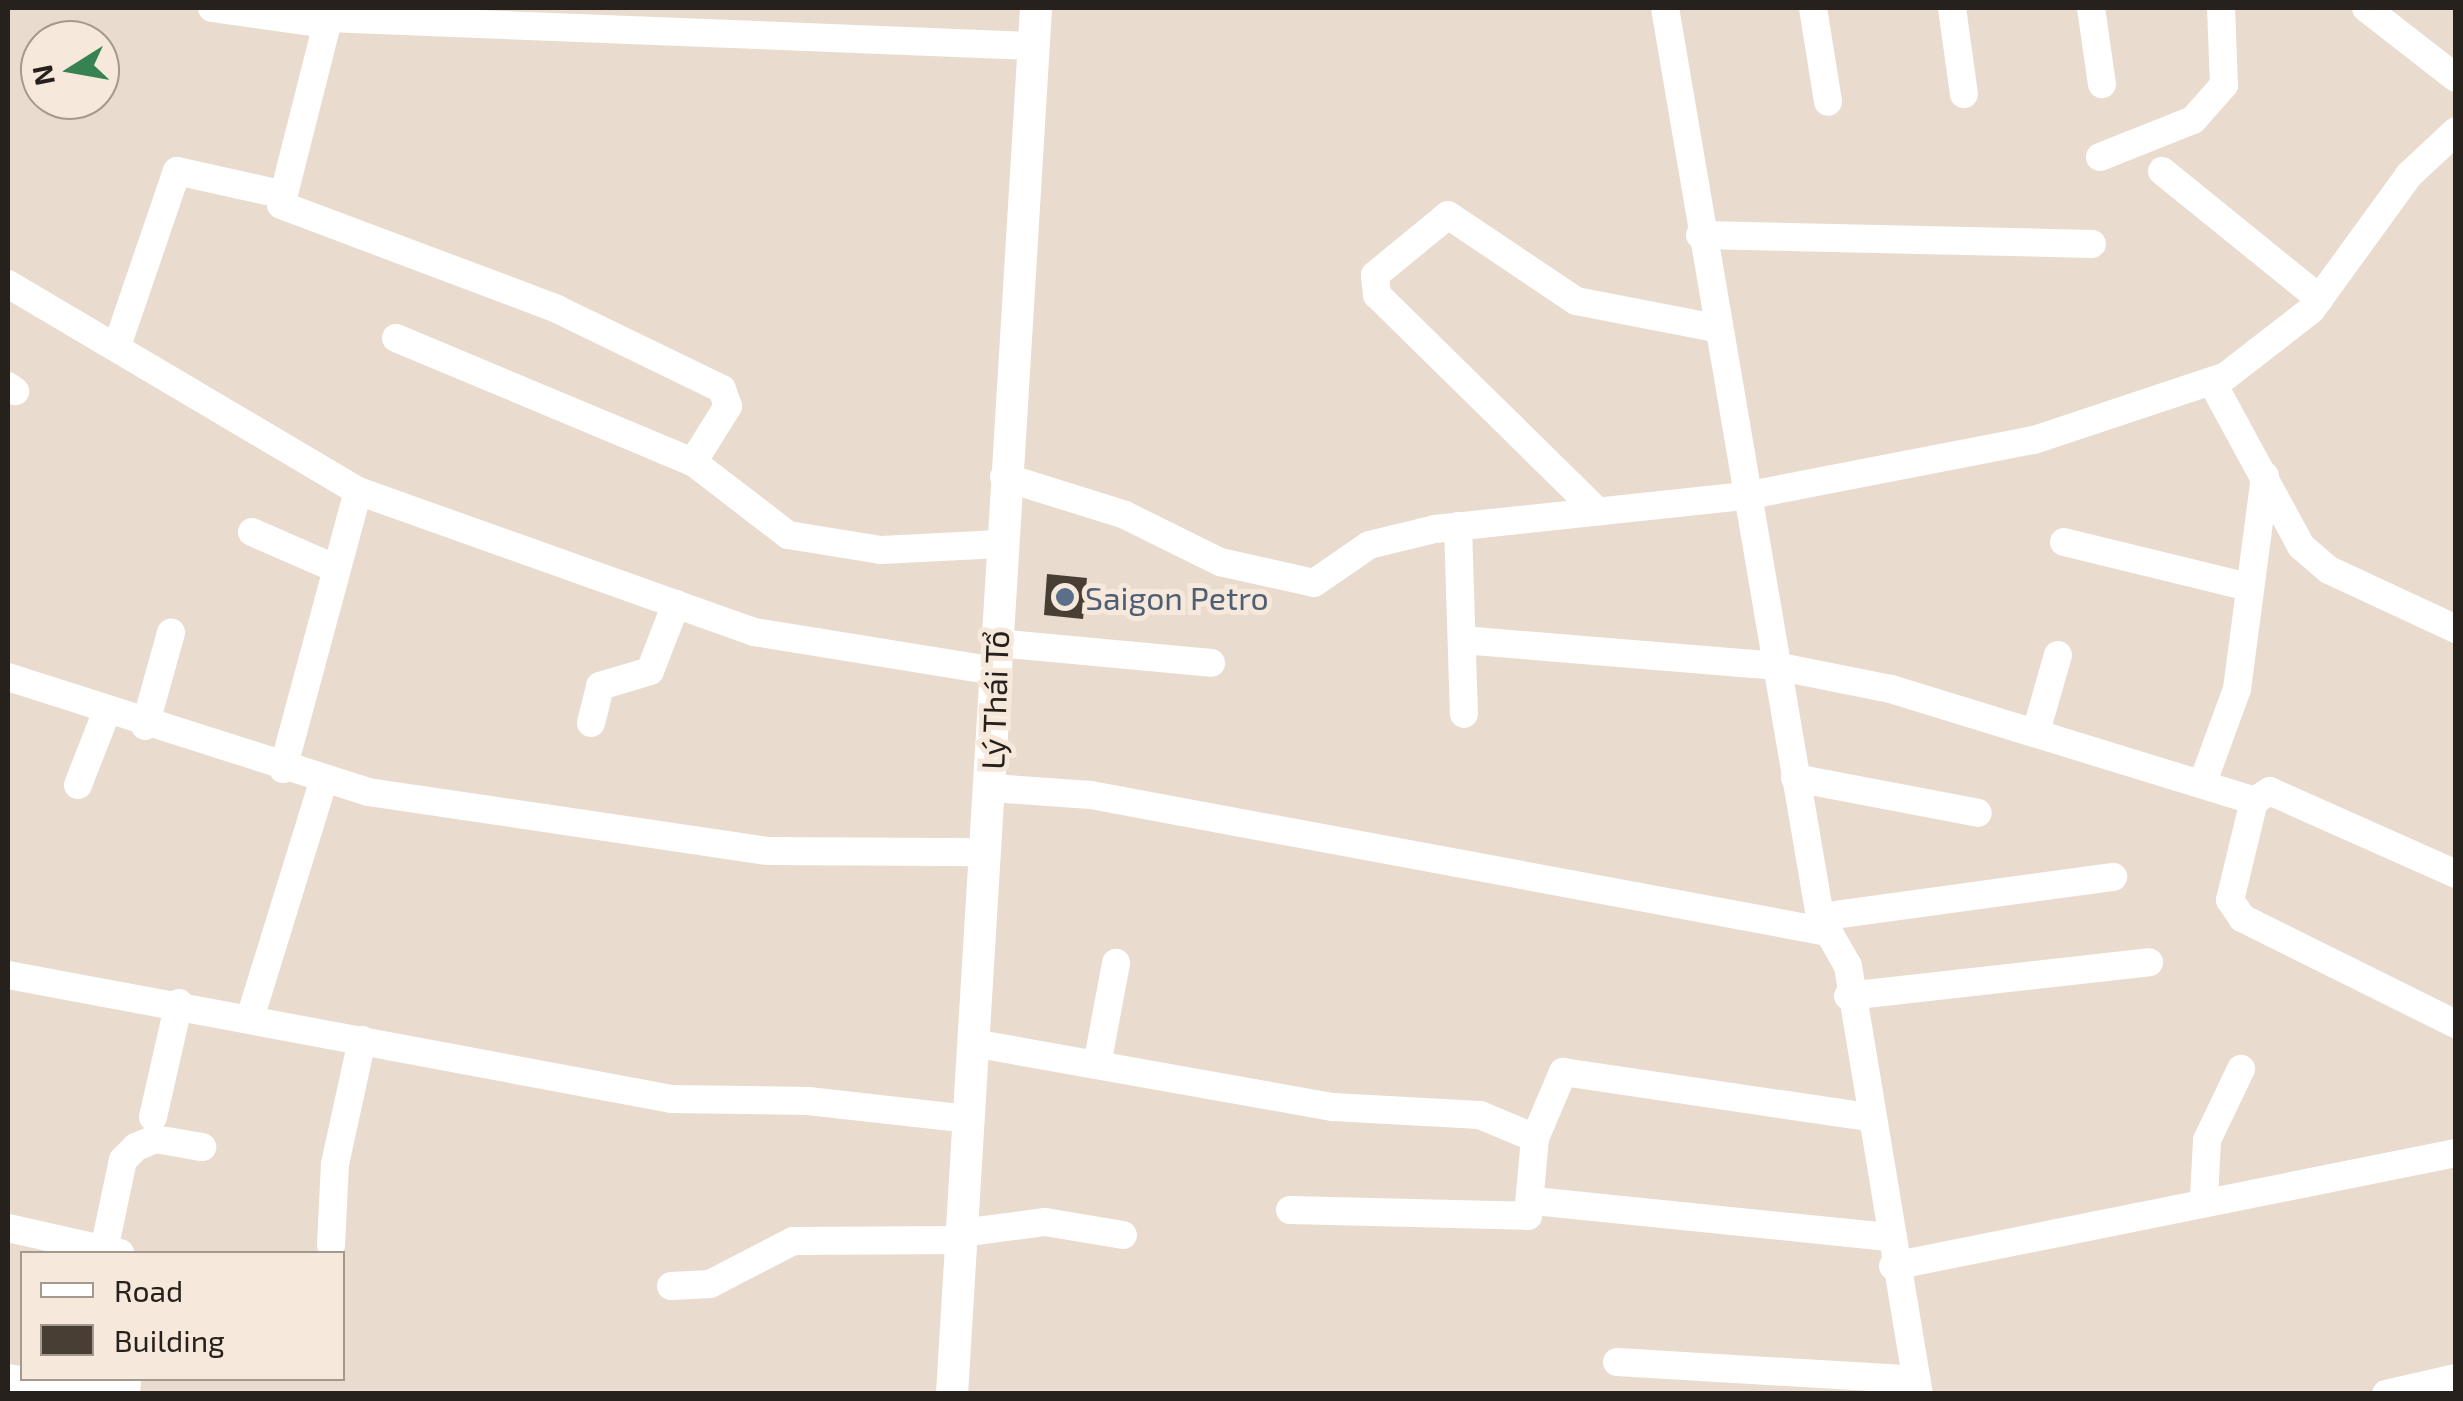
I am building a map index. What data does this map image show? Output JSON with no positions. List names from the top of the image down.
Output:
{
  "streets": {
    "main road": ["Lý Thái Tổ"]
  },
  "places": ["Saigon Petro"],
  "legend": ["Road", "Building"],
  "north": "left"
}
